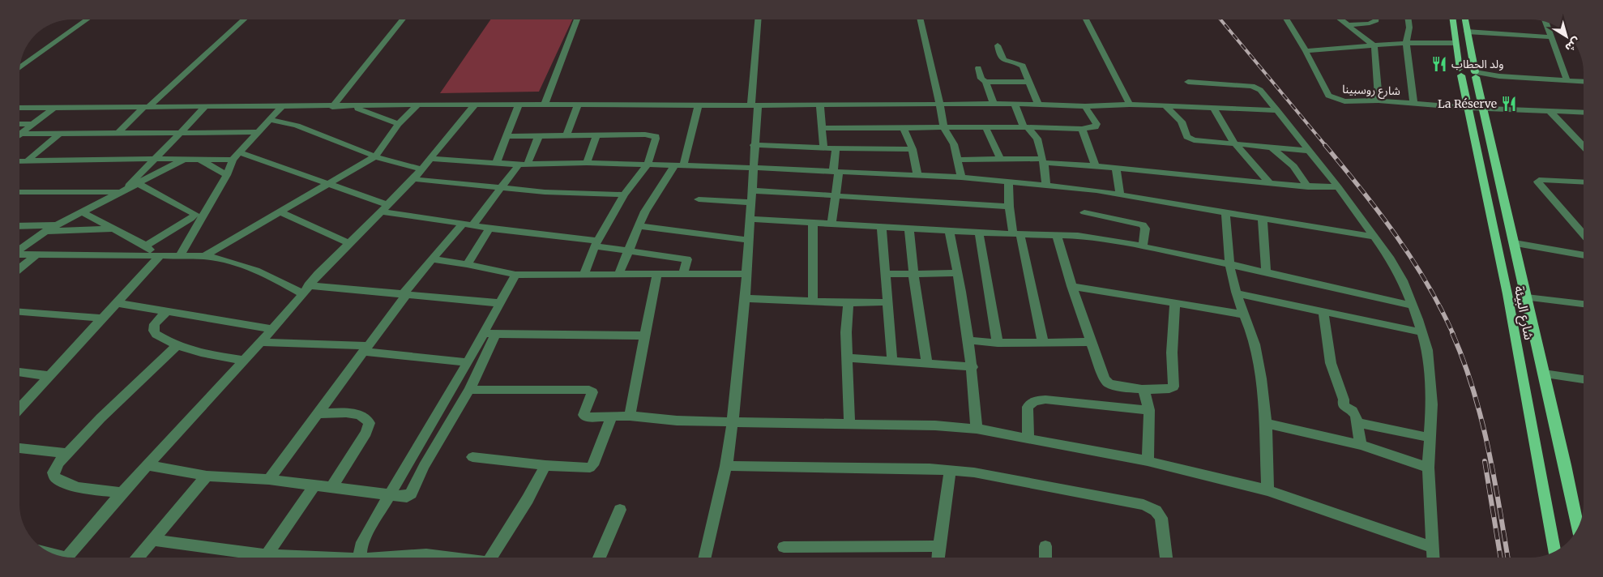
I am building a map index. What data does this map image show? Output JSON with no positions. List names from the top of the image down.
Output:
{
  "streets": {
    "main road": ["شارع البيئة"],
    "street": ["شارع روسبينا"]
  },
  "crossings": [
    ["شارع روسبينا", "شارع البيئة"]
  ],
  "places": {
    "restaurant": ["ولد الحطاب", "La Réserve"]
  },
  "north": "bottom right"
}
